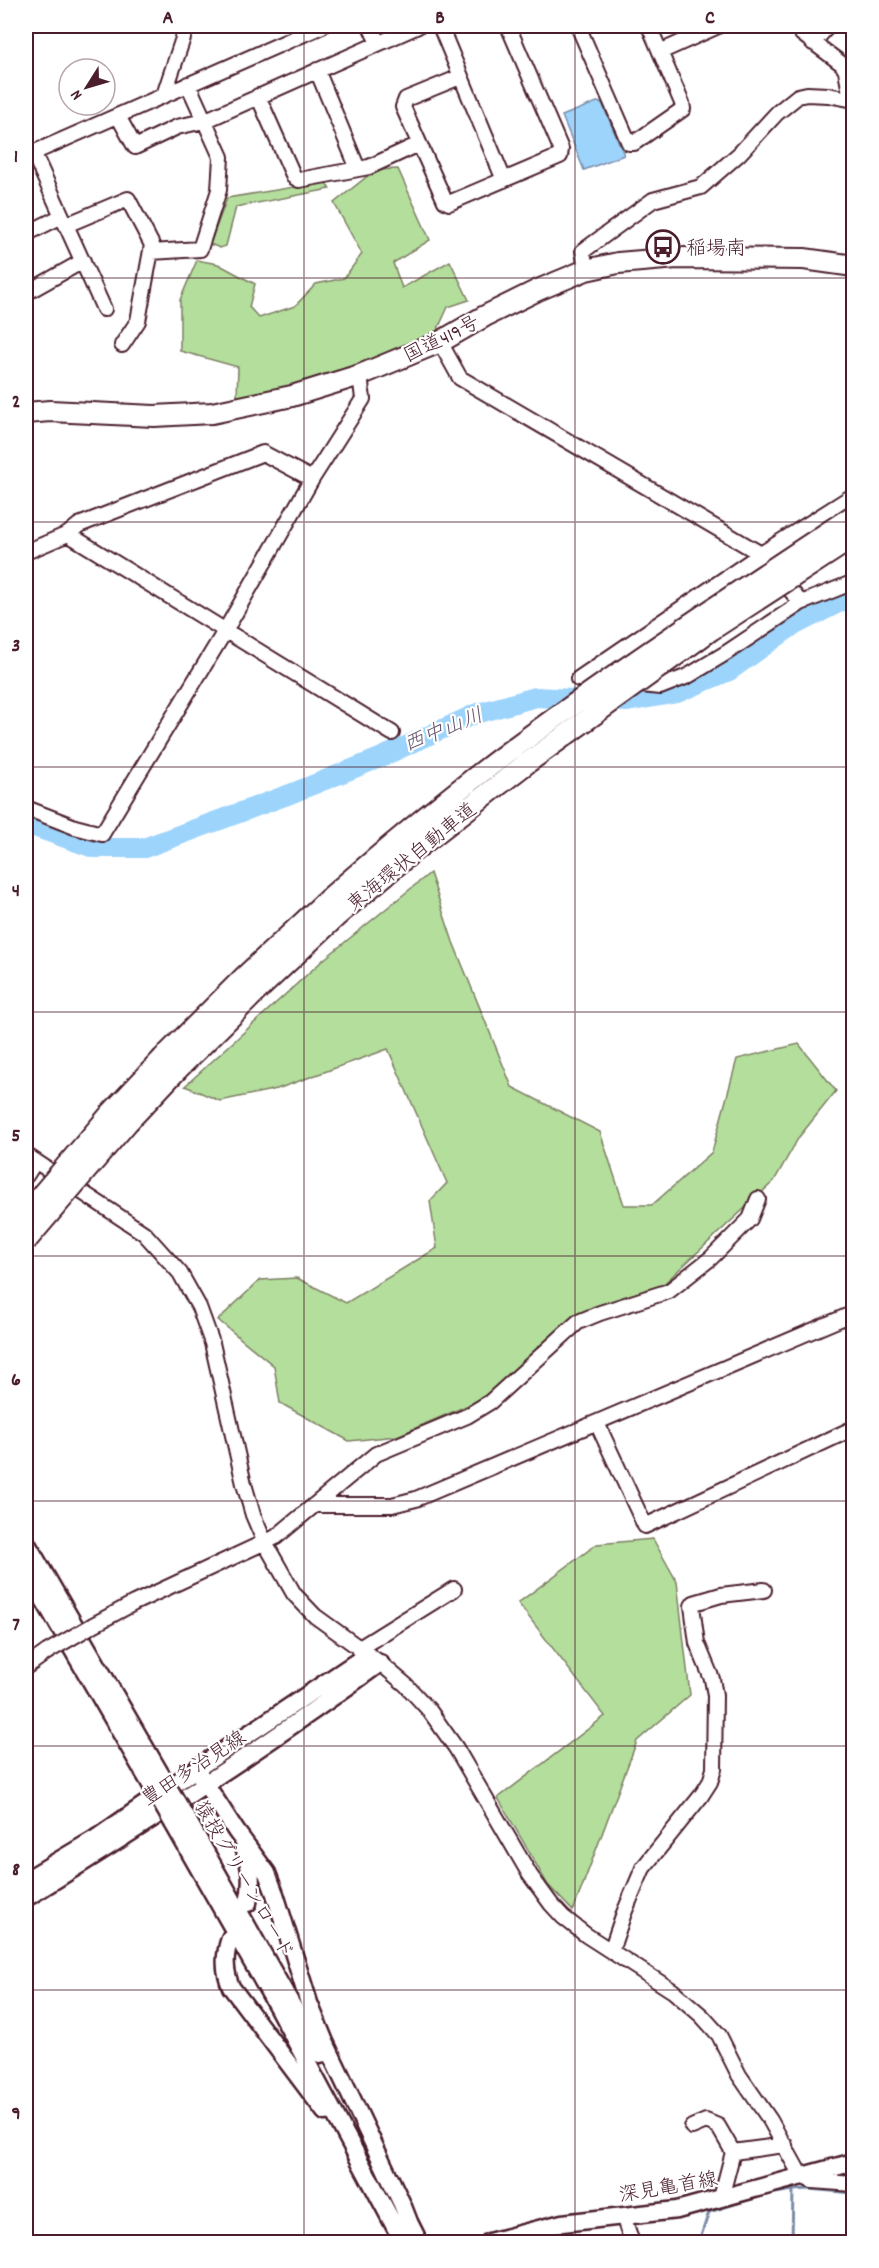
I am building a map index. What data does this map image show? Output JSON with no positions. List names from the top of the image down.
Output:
{
  "streets": {
    "highway": ["国道419号", "東海環状自動車道"],
    "main road": ["豊田多治見線", "猿投グリーンロード", "深見亀首線"]
  },
  "water": ["西中山川"],
  "places": {
    "bus stop": ["稲場南"]
  },
  "north": "bottom left",
  "grid": {
    "columns": ["A", "B", "C"],
    "rows": [
      "1",
      "2",
      "3",
      "4",
      "5",
      "6",
      "7",
      "8",
      "9"
    ]
  }
}
